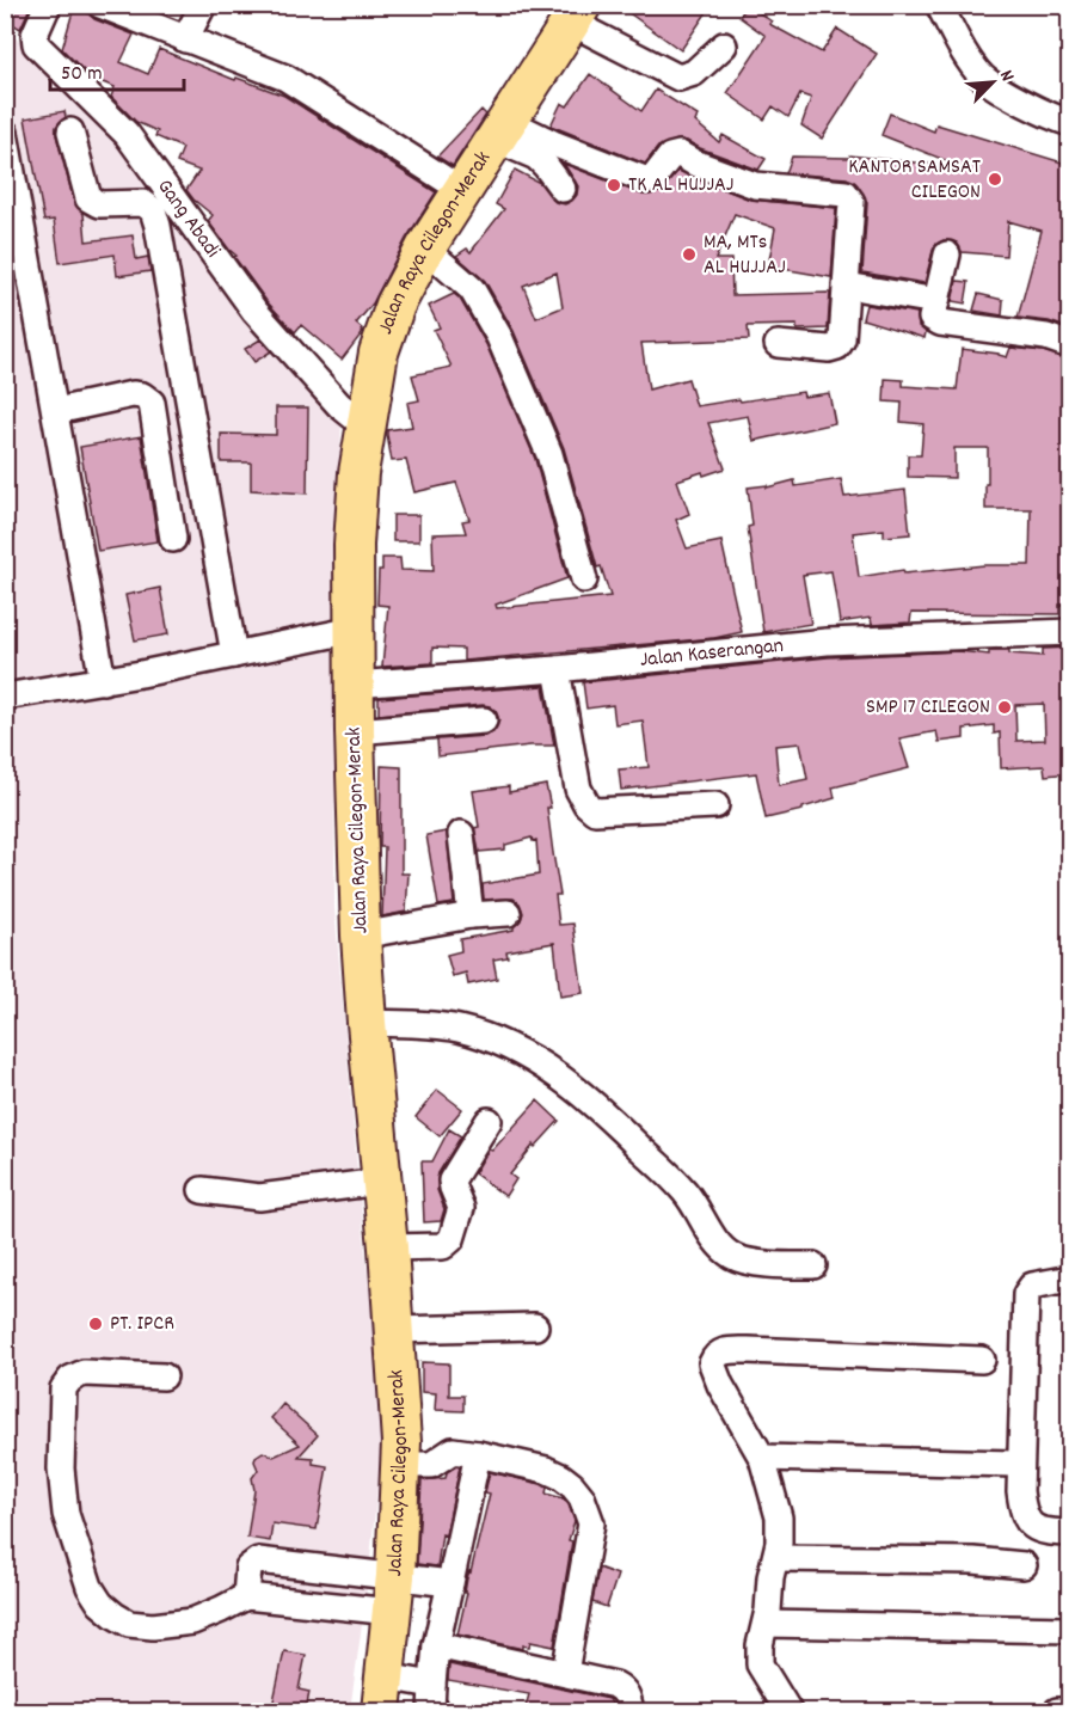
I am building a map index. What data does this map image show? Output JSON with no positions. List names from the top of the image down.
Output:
{
  "streets": {
    "highway": ["Jalan Raya Cilegon-Merak"],
    "street": ["Gang Abadi", "Jalan Kaserangan"]
  },
  "crossings": [
    ["Gang Abadi", "Jalan Raya Cilegon-Merak"],
    ["Jalan Raya Cilegon-Merak", "Jalan Kaserangan"]
  ],
  "places": [
    "KANTOR SAMSAT CILEGON",
    "TK AL HUJJAJ",
    "MA, MTs AL HUJJAJ",
    "SMP 17 CILEGON",
    "PT. IPCR"
  ],
  "scale_bar": "50 m",
  "north": "top right"
}
